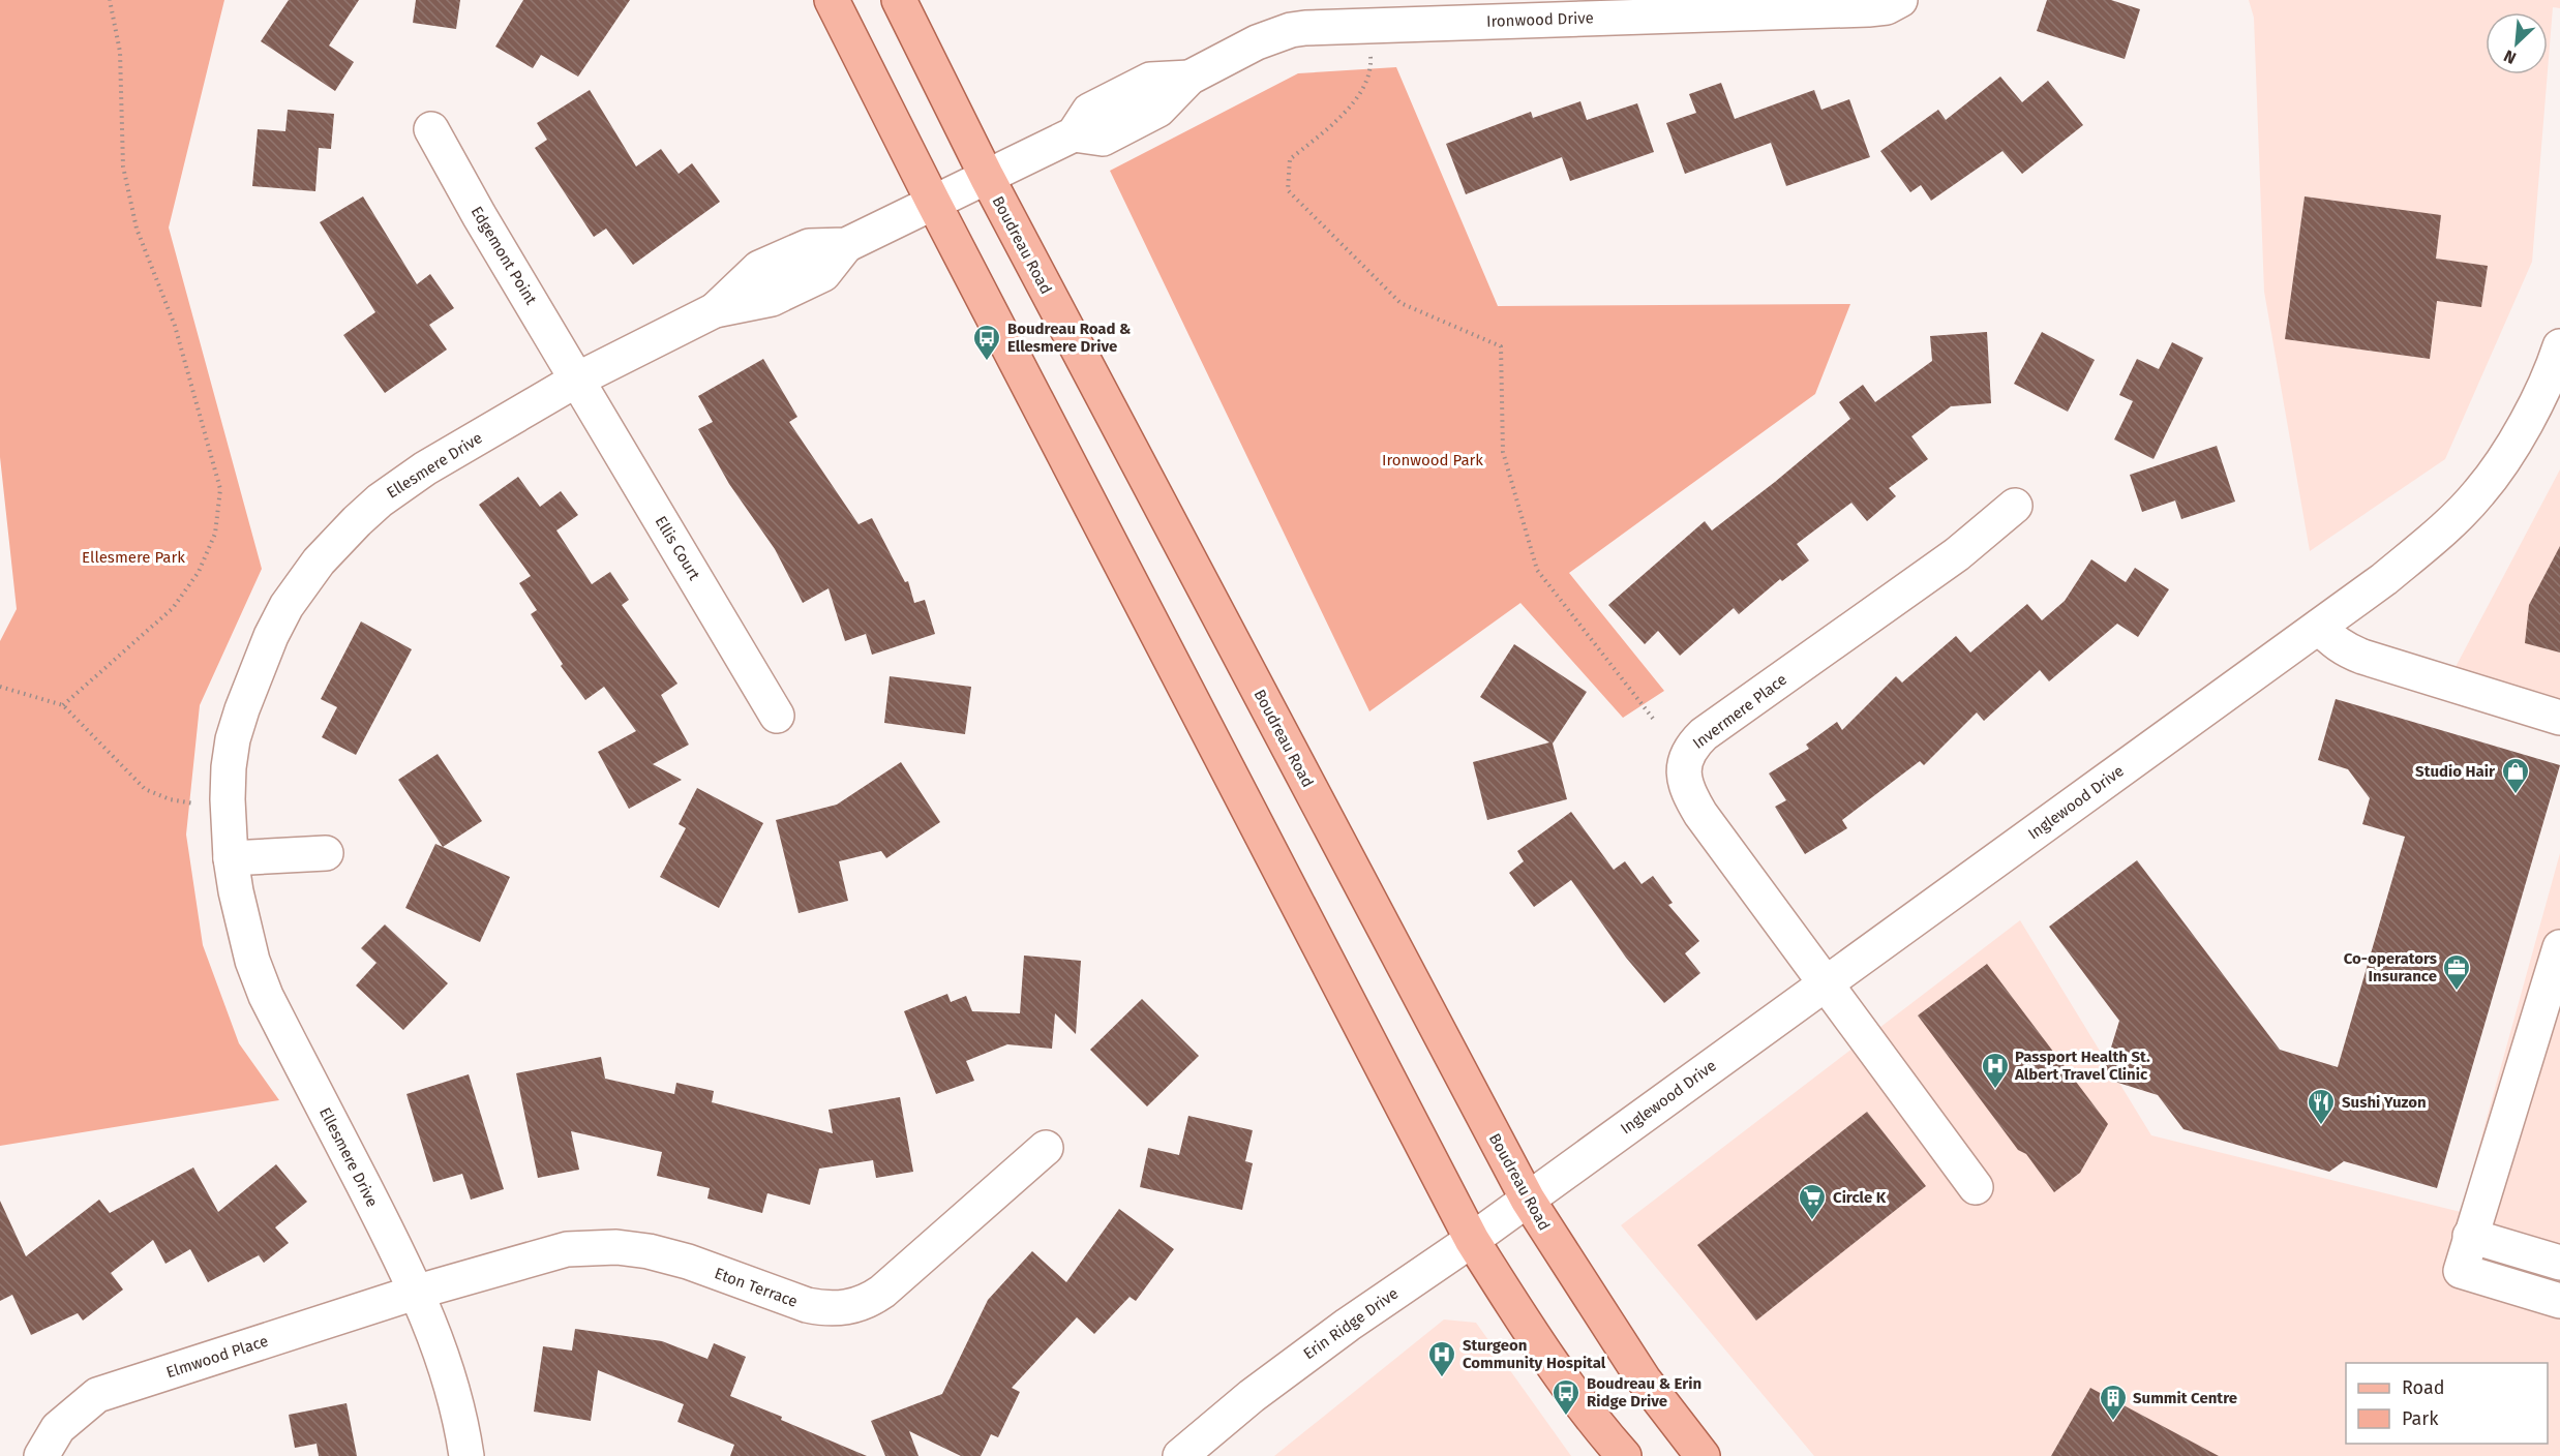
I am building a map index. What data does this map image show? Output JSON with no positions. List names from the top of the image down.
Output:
{
  "streets": {
    "main road": ["Boudreau Road"],
    "street": [
      "Ironwood Drive",
      "Edgemont Point",
      "Ellesmere Drive",
      "Ellis Court",
      "Invermere Place",
      "Inglewood Drive",
      "Eton Terrace",
      "Erin Ridge Drive",
      "Elmwood Place"
    ]
  },
  "crossings": [
    ["Ironwood Drive", "Boudreau Road"],
    ["Ironwood Drive", "Ellesmere Drive"],
    ["Boudreau Road", "Inglewood Drive"],
    ["Boudreau Road", "Erin Ridge Drive"],
    ["Edgemont Point", "Ellesmere Drive"],
    ["Edgemont Point", "Ellis Court"],
    ["Ellesmere Drive", "Ellis Court"],
    ["Ellesmere Drive", "Eton Terrace"],
    ["Ellesmere Drive", "Elmwood Place"],
    ["Invermere Place", "Inglewood Drive"],
    ["Inglewood Drive", "Erin Ridge Drive"],
    ["Eton Terrace", "Elmwood Place"]
  ],
  "parks": ["Ironwood Park", "Ellesmere Park"],
  "places": {
    "bus stop": ["Boudreau Road & Ellesmere Drive", "Boudreau & Erin Ridge Drive"],
    "shop": ["Studio Hair"],
    "office": ["Co-operators Insurance"],
    "hospital": ["Passport Health St. Albert Travel Clinic", "Sturgeon Community Hospital"],
    "restaurant": ["Sushi Yuzon"],
    "supermarket": ["Circle K"],
    "building": ["Summit Centre"]
  },
  "legend": ["Road", "Park"],
  "north": "bottom left"
}
